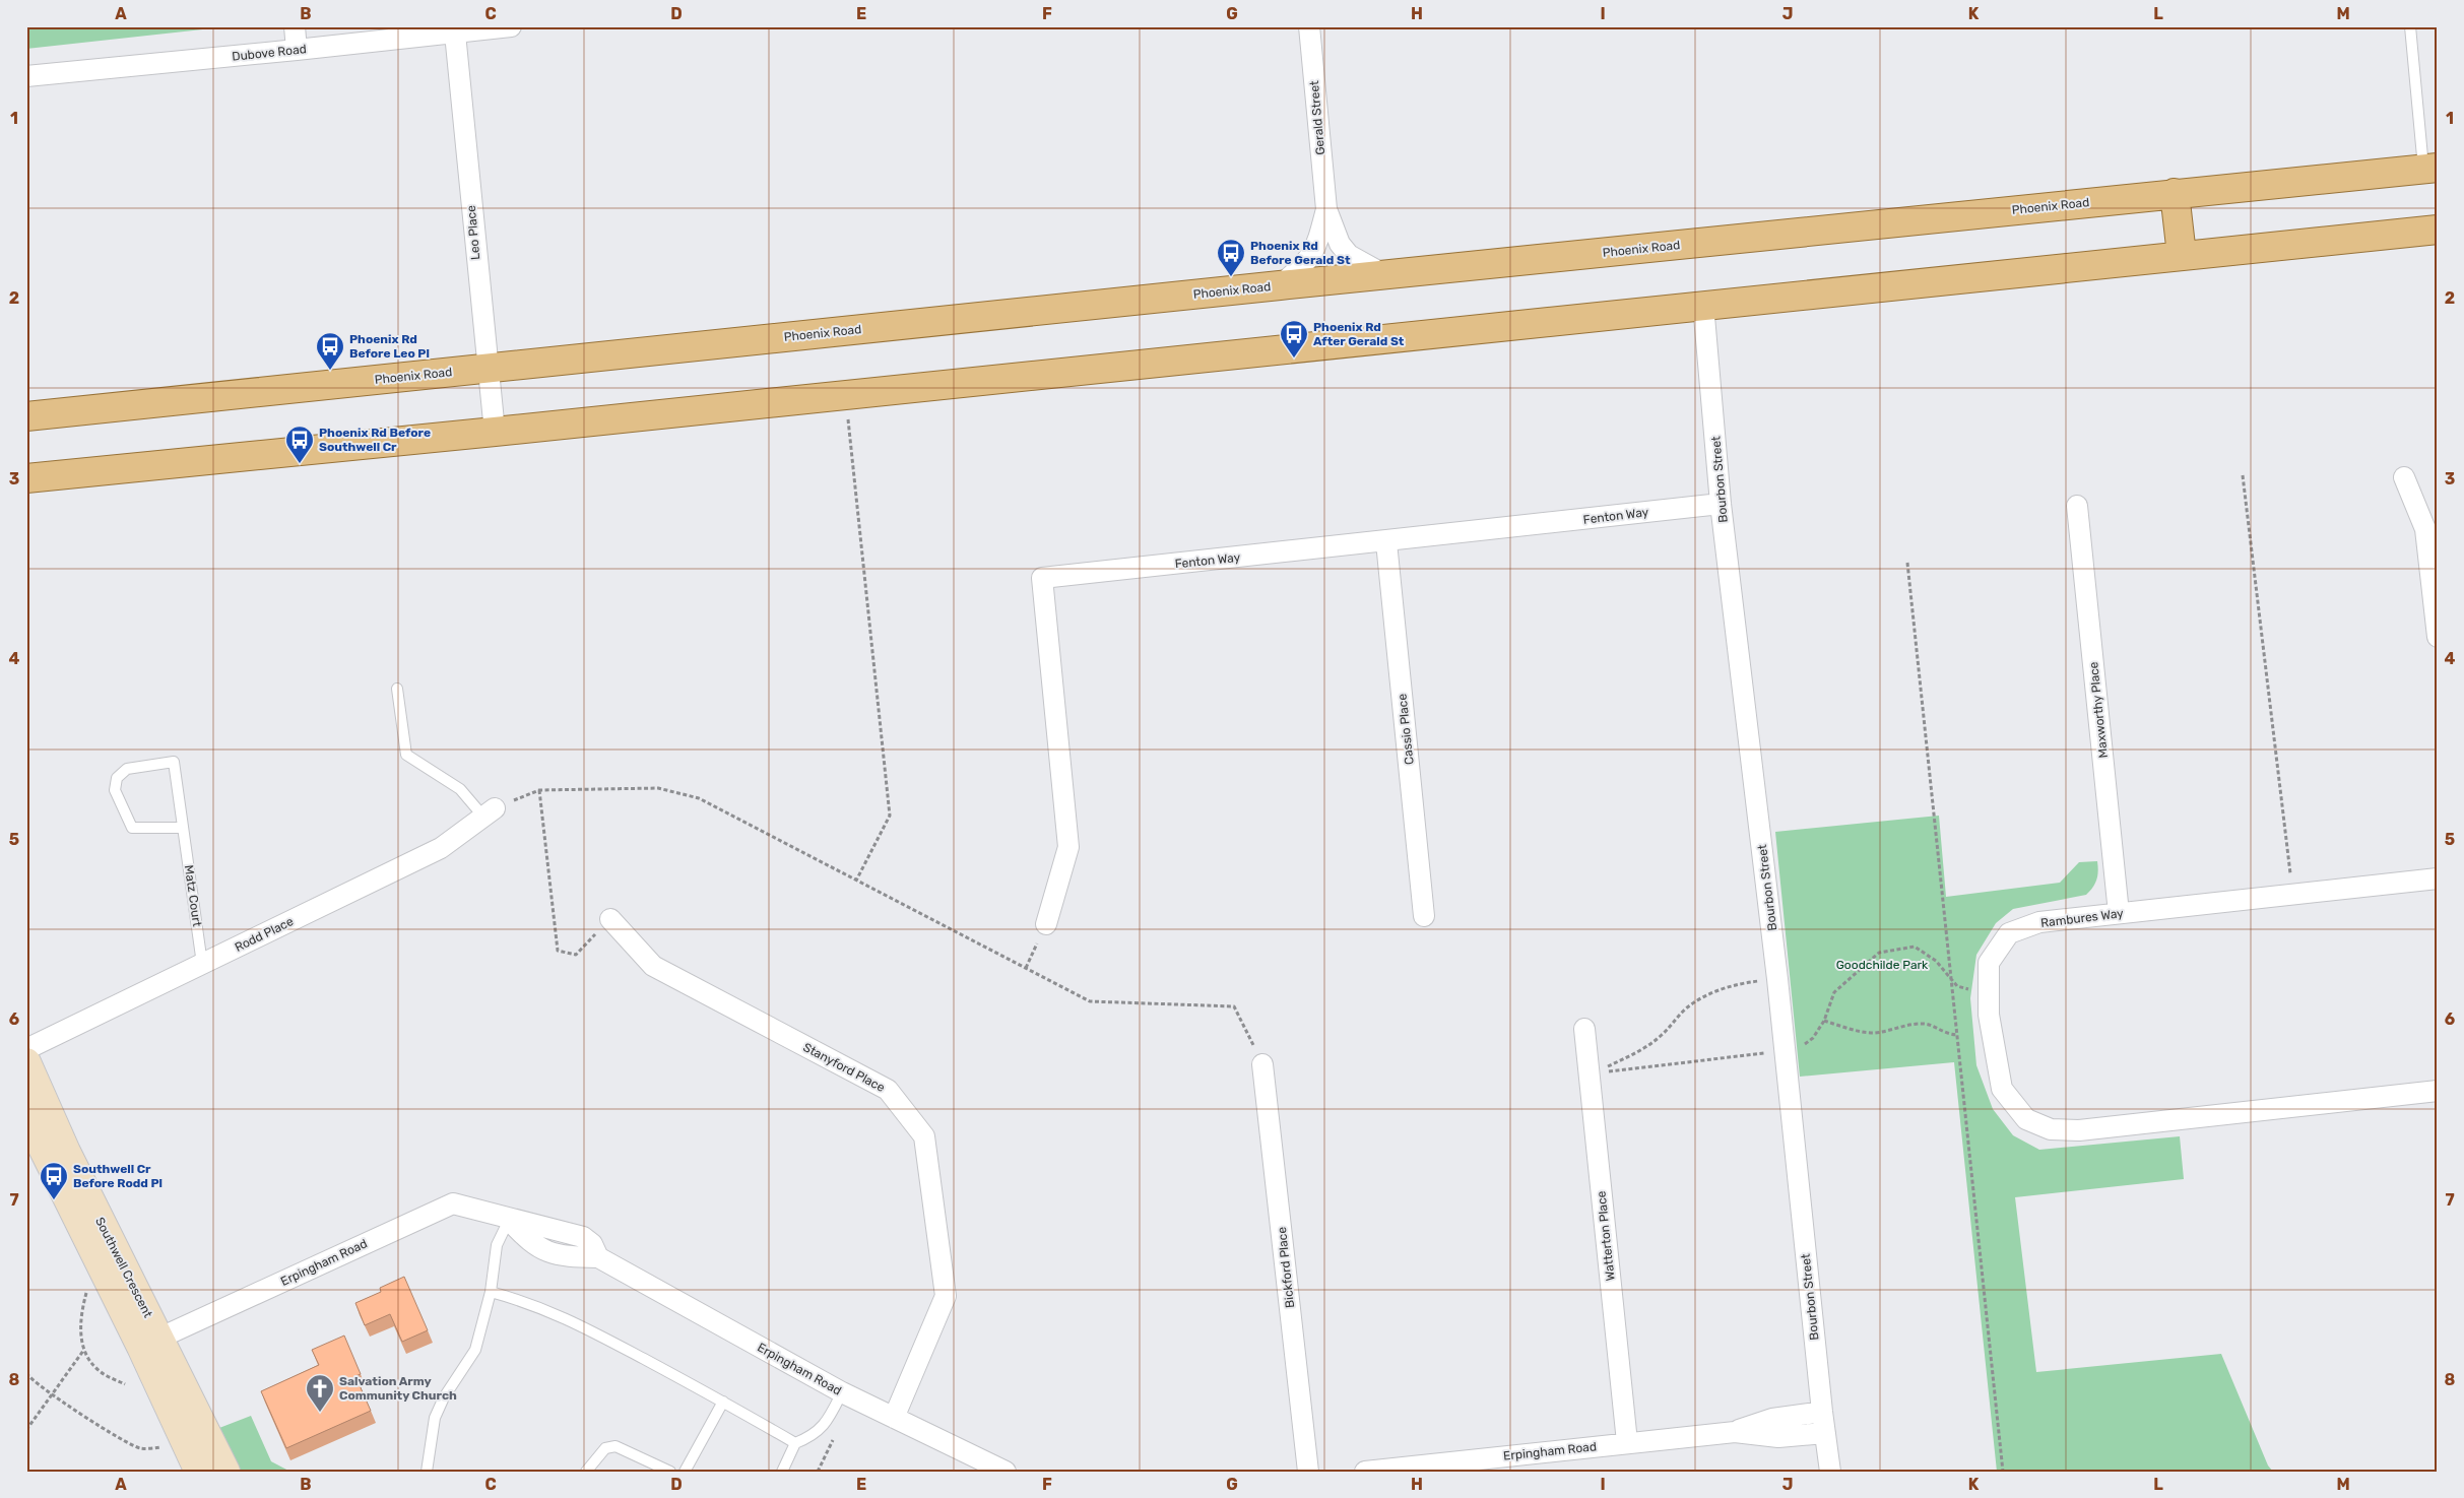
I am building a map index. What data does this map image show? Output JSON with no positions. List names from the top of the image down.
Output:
{
  "streets": {
    "main road": ["Phoenix Road"],
    "street": [
      "Dubove Road",
      "Gerald Street",
      "Leo Place",
      "Bourbon Street",
      "Fenton Way",
      "Maxworthy Place",
      "Cassio Place",
      "Rambures Way",
      "Rodd Place",
      "Stanyford Place",
      "Watterton Place",
      "Erpingham Road",
      "Southwell Crescent",
      "Bickford Place"
    ],
    "lane": ["Matz Court"]
  },
  "crossings": [
    ["Dubove Road", "Leo Place"],
    ["Gerald Street", "Phoenix Road"],
    ["Phoenix Road", "Leo Place"],
    ["Bourbon Street", "Fenton Way"],
    ["Bourbon Street", "Erpingham Road"],
    ["Fenton Way", "Cassio Place"],
    ["Maxworthy Place", "Rambures Way"],
    ["Matz Court", "Rodd Place"],
    ["Stanyford Place", "Erpingham Road"],
    ["Watterton Place", "Erpingham Road"],
    ["Erpingham Road", "Southwell Crescent"]
  ],
  "parks": ["Goodchilde Park"],
  "places": {
    "bus stop": [
      "Phoenix Rd Before Gerald St",
      "Phoenix Rd After Gerald St",
      "Phoenix Rd Before Leo Pl",
      "Phoenix Rd Before Southwell Cr",
      "Southwell Cr Before Rodd Pl"
    ],
    "church": ["Salvation Army Community Church"]
  },
  "grid": {
    "columns": [
      "A",
      "B",
      "C",
      "D",
      "E",
      "F",
      "G",
      "H",
      "I",
      "J",
      "K",
      "L",
      "M"
    ],
    "rows": [
      "1",
      "2",
      "3",
      "4",
      "5",
      "6",
      "7",
      "8"
    ]
  }
}
